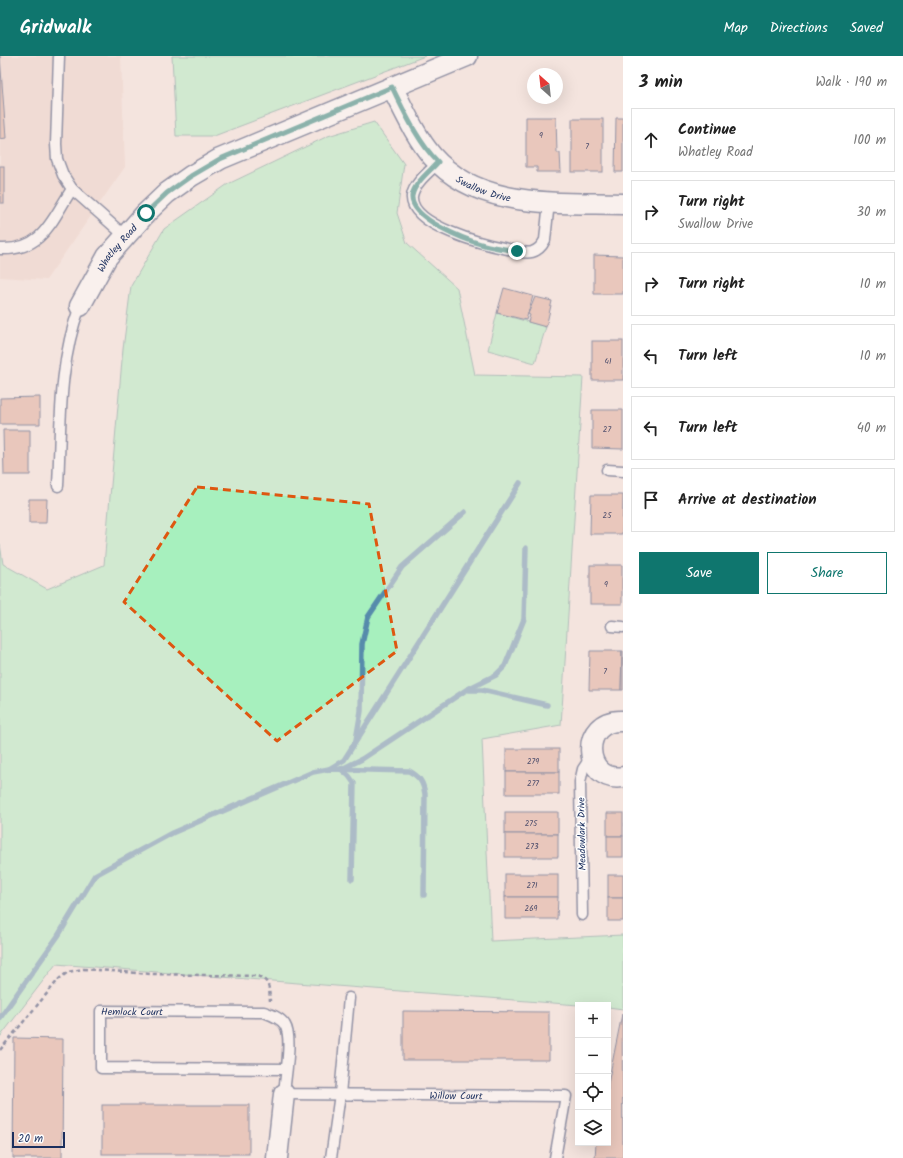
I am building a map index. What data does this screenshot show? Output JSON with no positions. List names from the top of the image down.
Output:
{
  "streets": {
    "street": ["Swallow Drive", "Whatley Road", "Meadowlark Drive"],
    "lane": ["Hemlock Court", "Willow Court"]
  },
  "crossings": [
    ["Swallow Drive", "Whatley Road"]
  ],
  "house_numbers": [
    "9",
    "7",
    "41",
    "27",
    "25",
    "9",
    "7",
    "279",
    "277",
    "275",
    "273",
    "271",
    "269"
  ],
  "scale_bar": "20 m",
  "north": "top left",
  "page": {
    "header": "Gridwalk",
    "nav": ["Map", "Directions", "Saved"],
    "heading": ["3 min", "Walk · 190 m"],
    "list": [
      ["Continue", "Whatley Road", "100 m"],
      ["Turn right", "Swallow Drive", "30 m"],
      ["Turn right", "10 m"],
      ["Turn left", "10 m"],
      ["Turn left", "40 m"],
      "Arrive at destination"
    ],
    "buttons": ["Save", "Share"],
    "map_buttons": ["+", "−"],
    "scale": "20 m"
  }
}
